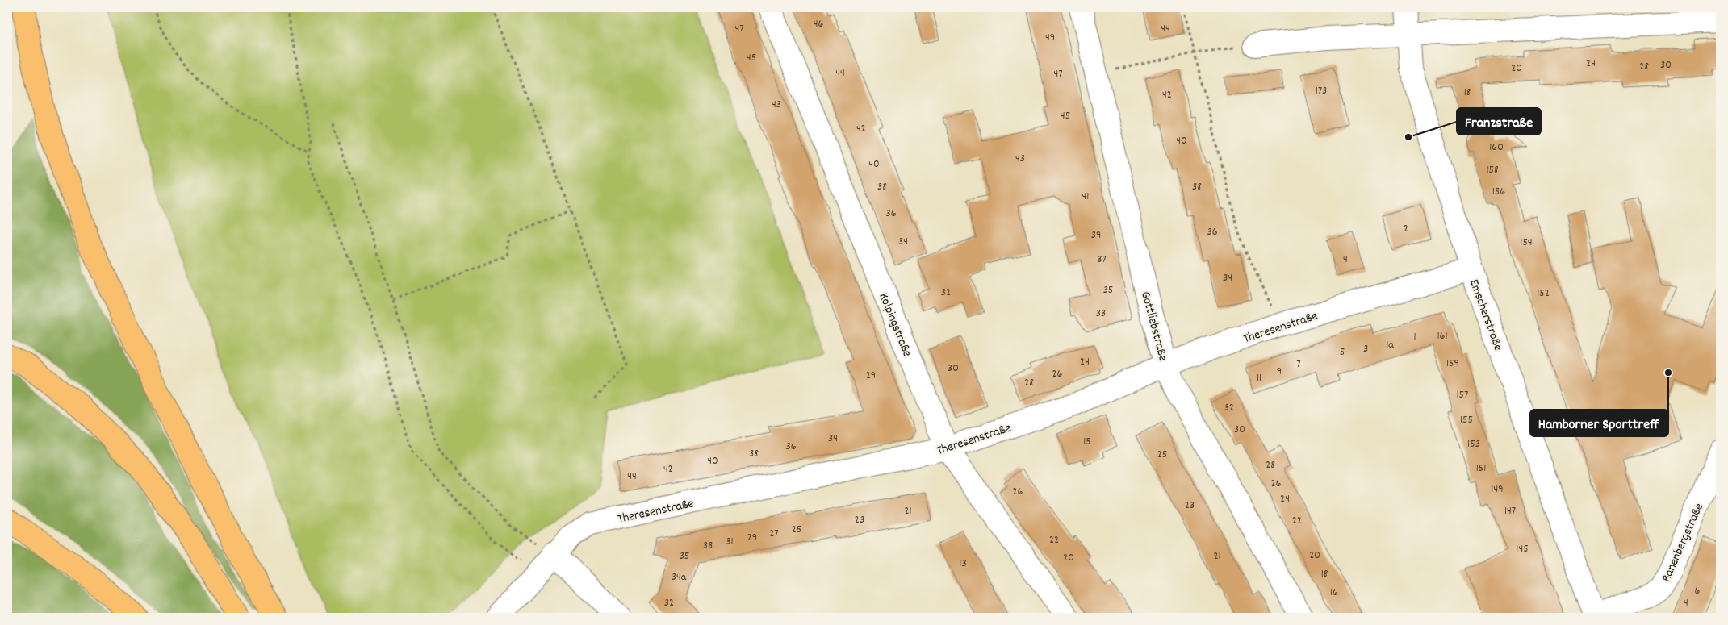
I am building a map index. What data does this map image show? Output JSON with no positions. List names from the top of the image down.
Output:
{
  "streets": {
    "street": [
      "Emscherstraße",
      "Kolpingstraße",
      "Gottliebstraße",
      "Theresenstraße",
      "Ranenbergstraße"
    ]
  },
  "crossings": [
    ["Emscherstraße", "Theresenstraße"],
    ["Emscherstraße", "Ranenbergstraße"],
    ["Kolpingstraße", "Theresenstraße"],
    ["Gottliebstraße", "Theresenstraße"]
  ],
  "places": ["Franzstraße", "Hamborner Sporttreff"],
  "house_numbers": [
    "46",
    "47",
    "44",
    "49",
    "45",
    "24",
    "30",
    "28",
    "20",
    "44",
    "47",
    "173",
    "18",
    "42",
    "43",
    "45",
    "42",
    "40",
    "160",
    "43",
    "40",
    "158",
    "38",
    "38",
    "156",
    "41",
    "36",
    "2",
    "36",
    "39",
    "34",
    "154",
    "37",
    "4",
    "34",
    "35",
    "32",
    "152",
    "33",
    "161",
    "1",
    "1a",
    "3",
    "5",
    "24",
    "159",
    "7",
    "30",
    "9",
    "26",
    "29",
    "11",
    "28",
    "157",
    "32",
    "155",
    "30",
    "34",
    "15",
    "153",
    "36",
    "38",
    "25",
    "40",
    "28",
    "151",
    "42",
    "44",
    "26",
    "149",
    "26",
    "24",
    "23",
    "21",
    "147",
    "23",
    "22",
    "25",
    "27",
    "29",
    "22",
    "31",
    "33",
    "145",
    "20",
    "35",
    "21",
    "20",
    "13",
    "18",
    "34a",
    "6",
    "16",
    "32",
    "4"
  ]
}
